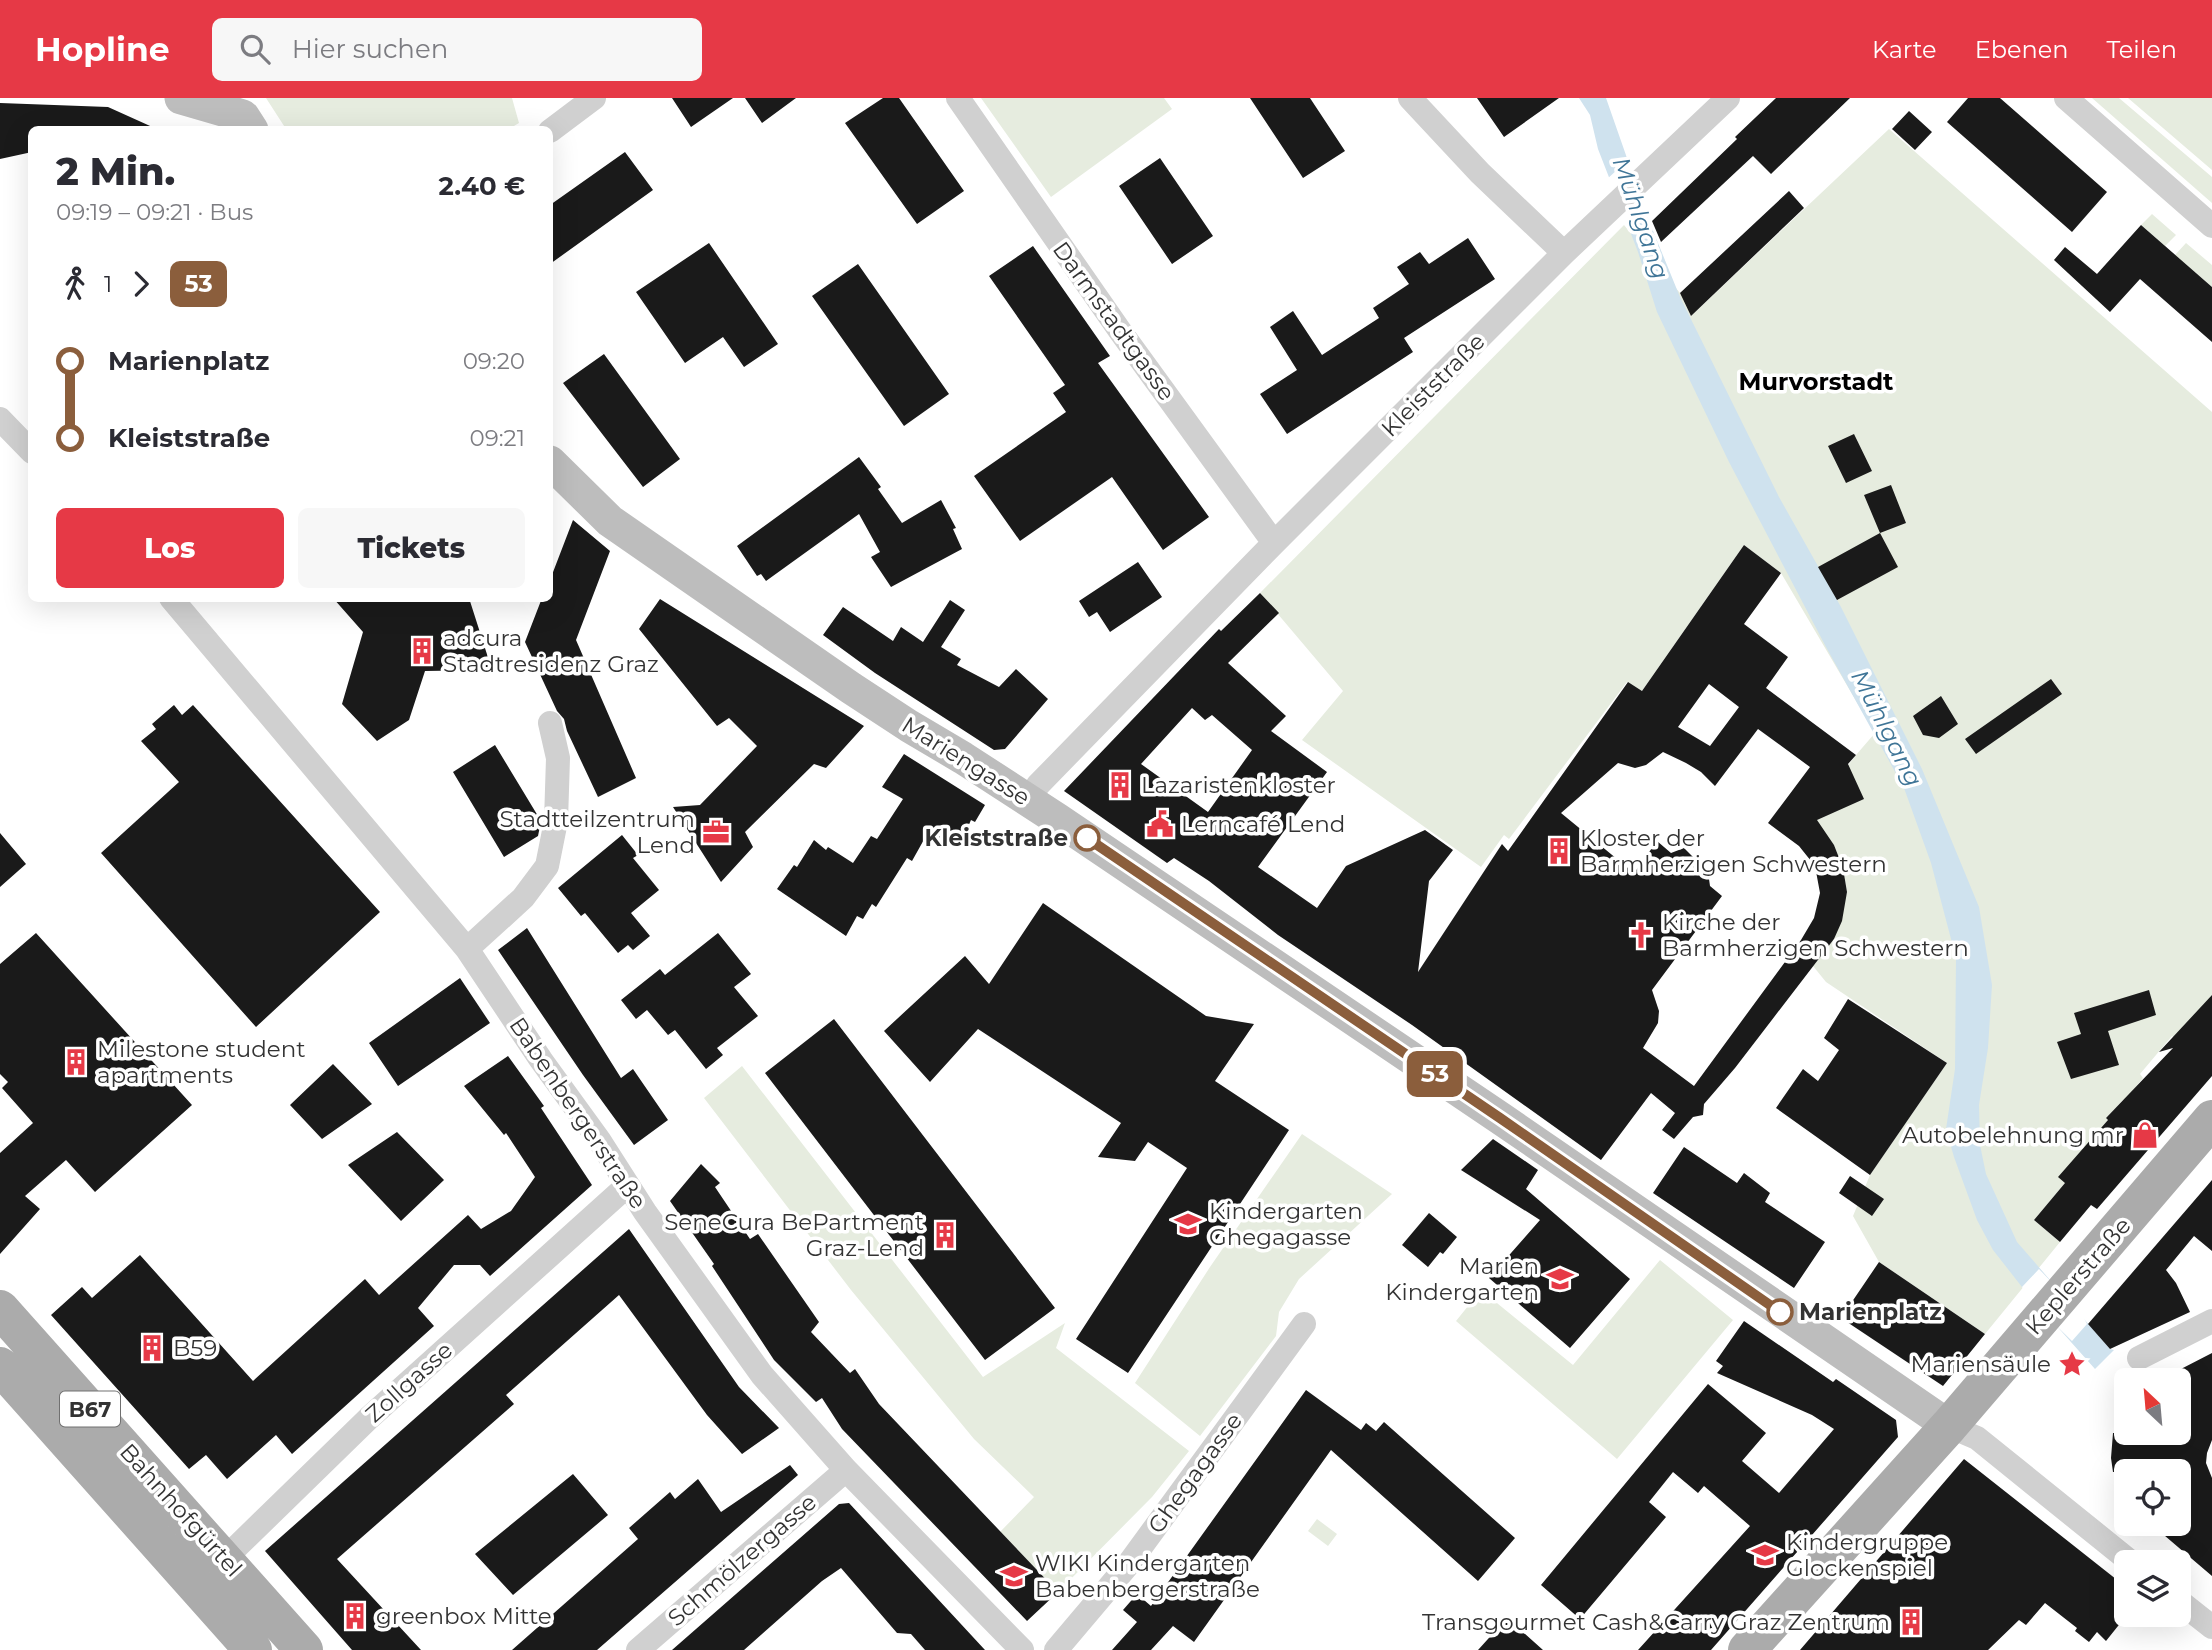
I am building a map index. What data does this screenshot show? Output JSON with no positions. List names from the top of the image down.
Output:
{
  "streets": {
    "main road": ["Keplerstraße", "B67", "Bahnhofgürtel"],
    "street": [
      "Darmstadtgasse",
      "Kleiststraße",
      "Mariengasse",
      "Babenbergerstraße",
      "Zollgasse",
      "Ghegagasse",
      "Schmölzergasse"
    ]
  },
  "crossings": [
    ["Darmstadtgasse", "Kleiststraße"],
    ["Kleiststraße", "Mariengasse"],
    ["Mariengasse", "Keplerstraße"],
    ["Babenbergerstraße", "Zollgasse"],
    ["Babenbergerstraße", "Schmölzergasse"],
    ["Zollgasse", "Bahnhofgürtel"]
  ],
  "districts": ["Murvorstadt"],
  "water": ["Mühlgang"],
  "places": {
    "building": [
      "adcura Stadtresidenz Graz",
      "Lazaristenkloster",
      "Kloster der Barmherzigen Schwestern",
      "Milestone student apartments",
      "SeneCura BePartment Graz-Lend",
      "B59",
      "greenbox Mitte",
      "Transgourmet Cash&Carry Graz Zentrum"
    ],
    "public building": ["Lerncafé Lend"],
    "office": ["Stadtteilzentrum Lend"],
    "other": ["Kleiststraße", "Marienplatz"],
    "church": ["Kirche der Barmherzigen Schwestern"],
    "shop": ["Autobelehnung mr"],
    "school or university": [
      "Kindergarten Ghegagasse",
      "Marien Kindergarten",
      "Kindergruppe Glockenspiel",
      "WIKI Kindergarten Babenbergerstraße"
    ],
    "place": ["Mariensäule"]
  },
  "lines": ["bus line 53"],
  "north": "top left",
  "page": {
    "header": "Hopline",
    "search": "Hier suchen",
    "nav": ["Karte", "Ebenen", "Teilen"],
    "on_map": "53",
    "heading": ["2 Min.", "09:19 – 09:21 · Bus", "2.40 €"],
    "legs": ["1", "53"],
    "list": [
      {
        "name": "Marienplatz",
        "value": "09:20"
      },
      {
        "name": "Kleiststraße",
        "value": "09:21"
      }
    ],
    "buttons": ["Los", "Tickets"]
  }
}
